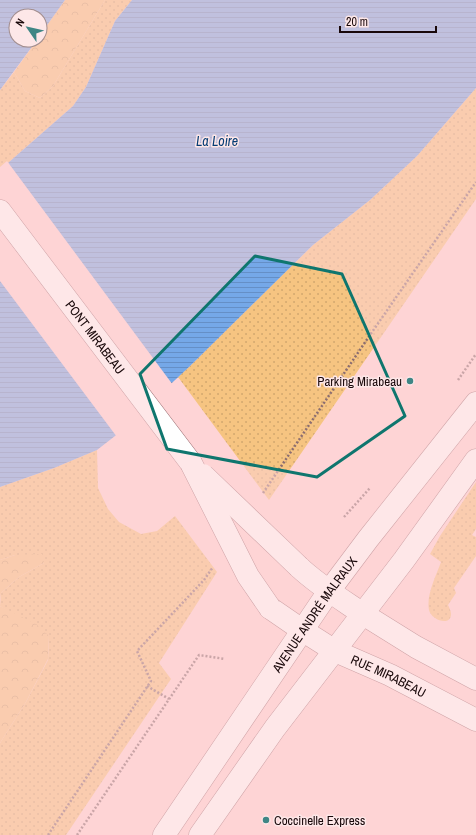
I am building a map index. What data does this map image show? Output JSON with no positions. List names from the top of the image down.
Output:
{
  "streets": {
    "main road": ["PONT MIRABEAU", "AVENUE ANDRÉ MALRAUX", "RUE MIRABEAU"]
  },
  "crossings": [
    ["PONT MIRABEAU", "AVENUE ANDRÉ MALRAUX"],
    ["PONT MIRABEAU", "RUE MIRABEAU"],
    ["AVENUE ANDRÉ MALRAUX", "RUE MIRABEAU"]
  ],
  "water": ["La Loire"],
  "places": ["Parking Mirabeau", "Coccinelle Express"],
  "scale_bar": "20 m",
  "north": "top left"
}
